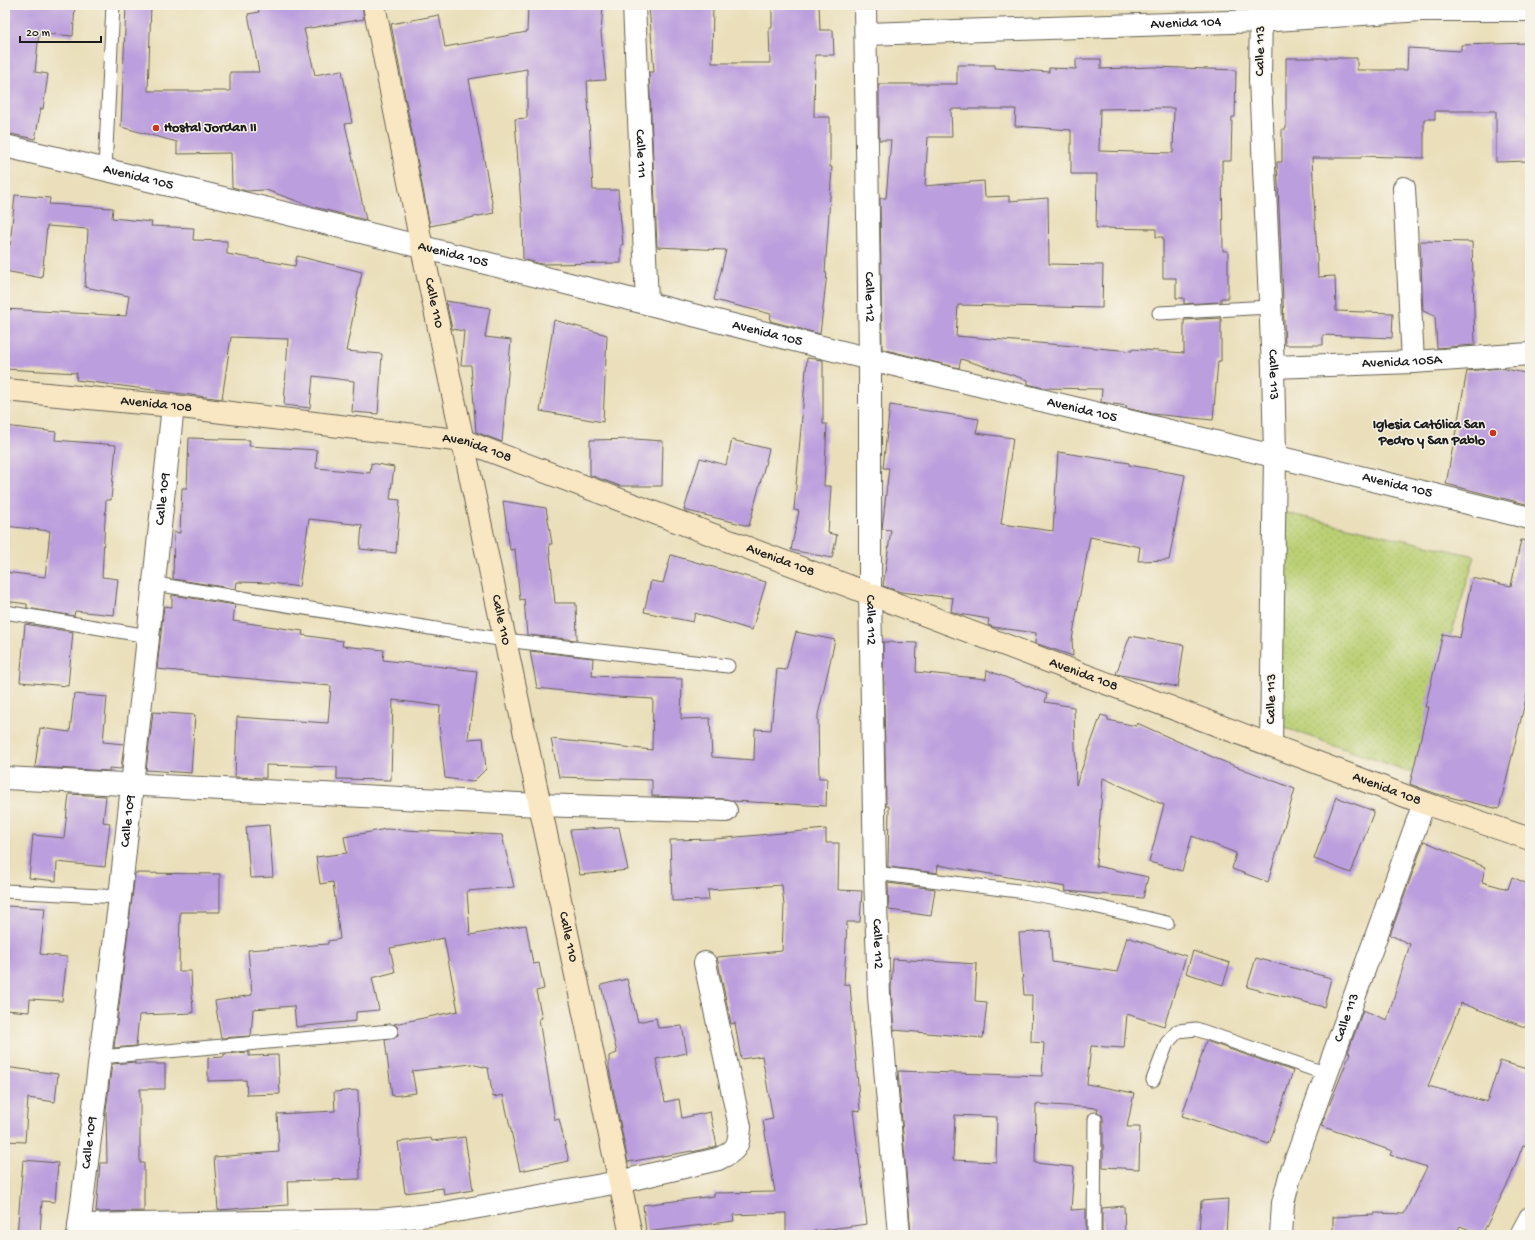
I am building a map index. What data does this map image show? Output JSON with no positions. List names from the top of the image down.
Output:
{
  "streets": {
    "street": [
      "Avenida 104",
      "Calle 113",
      "Calle 111",
      "Avenida 105",
      "Calle 112",
      "Calle 110",
      "Avenida 105A",
      "Avenida 108",
      "Calle 109"
    ]
  },
  "crossings": [
    ["Avenida 104", "Calle 113"],
    ["Avenida 104", "Calle 112"],
    ["Calle 113", "Avenida 105"],
    ["Calle 113", "Avenida 105A"],
    ["Calle 113", "Avenida 108"],
    ["Calle 111", "Avenida 105"],
    ["Avenida 105", "Calle 112"],
    ["Avenida 105", "Calle 110"],
    ["Calle 112", "Avenida 108"],
    ["Calle 110", "Avenida 108"],
    ["Avenida 108", "Calle 109"]
  ],
  "places": ["Hostal Jordan II", "Iglesia Católica San Pedro y San Pablo"],
  "scale_bar": "20 m"
}
